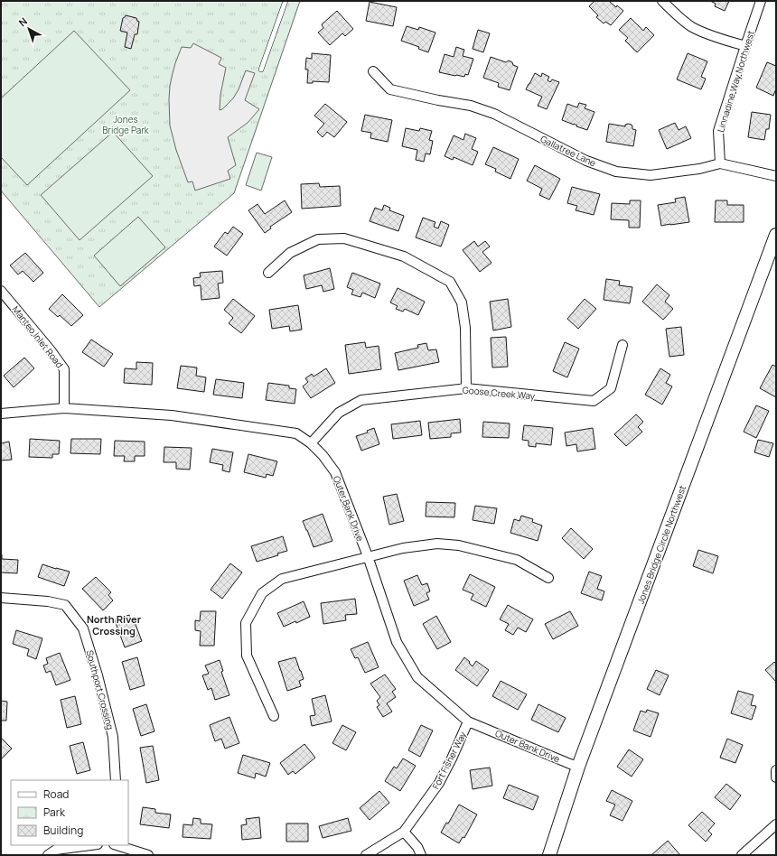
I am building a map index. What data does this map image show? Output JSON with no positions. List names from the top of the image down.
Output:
{
  "streets": {
    "street": [
      "Linnadine Way Northwest",
      "Gallatree Lane",
      "Manteo Inlet Road",
      "Goose Creek Way",
      "Outer Bank Drive",
      "Jones Bridge Circle Northwest",
      "Southport Crossing",
      "Fort Fisher Way"
    ]
  },
  "crossings": [
    ["Linnadine Way Northwest", "Gallatree Lane"],
    ["Manteo Inlet Road", "Outer Bank Drive"],
    ["Goose Creek Way", "Outer Bank Drive"],
    ["Outer Bank Drive", "Jones Bridge Circle Northwest"],
    ["Outer Bank Drive", "Fort Fisher Way"]
  ],
  "districts": ["North River Crossing"],
  "parks": ["Jones Bridge Park"],
  "legend": ["Road", "Park", "Building"],
  "north": "top left"
}
